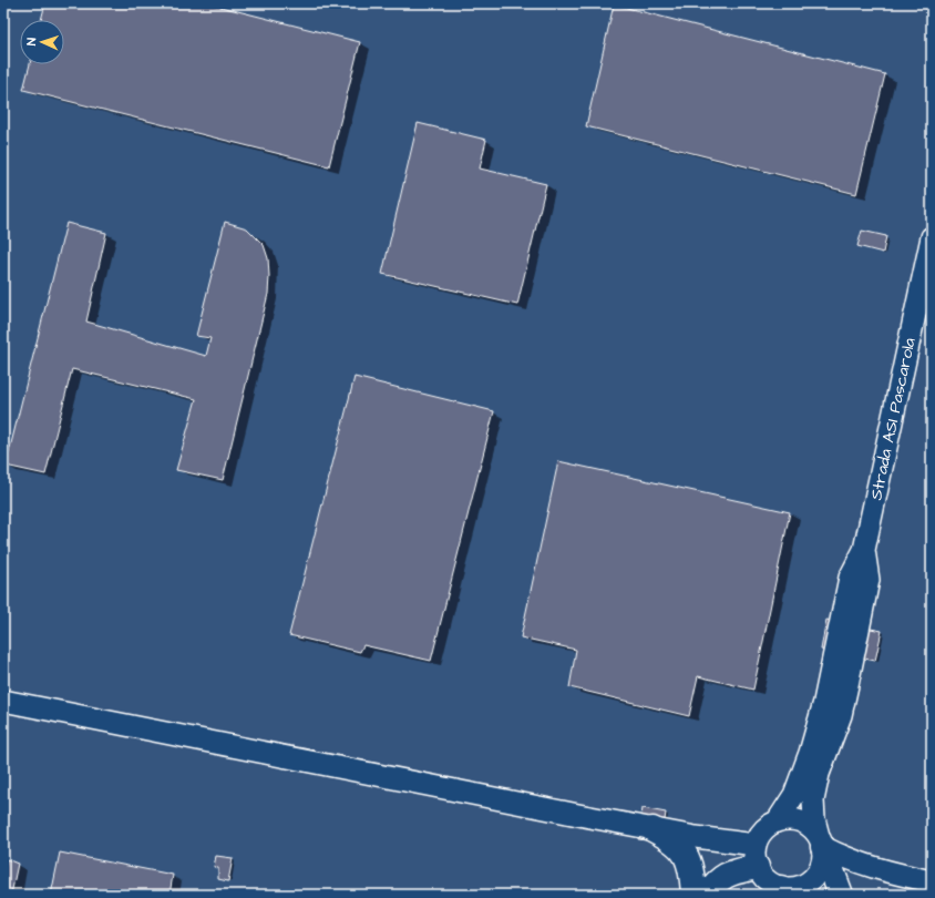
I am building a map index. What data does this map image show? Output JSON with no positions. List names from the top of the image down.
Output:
{
  "streets": {
    "street": ["Strada ASI Pascarola"]
  },
  "north": "left"
}
